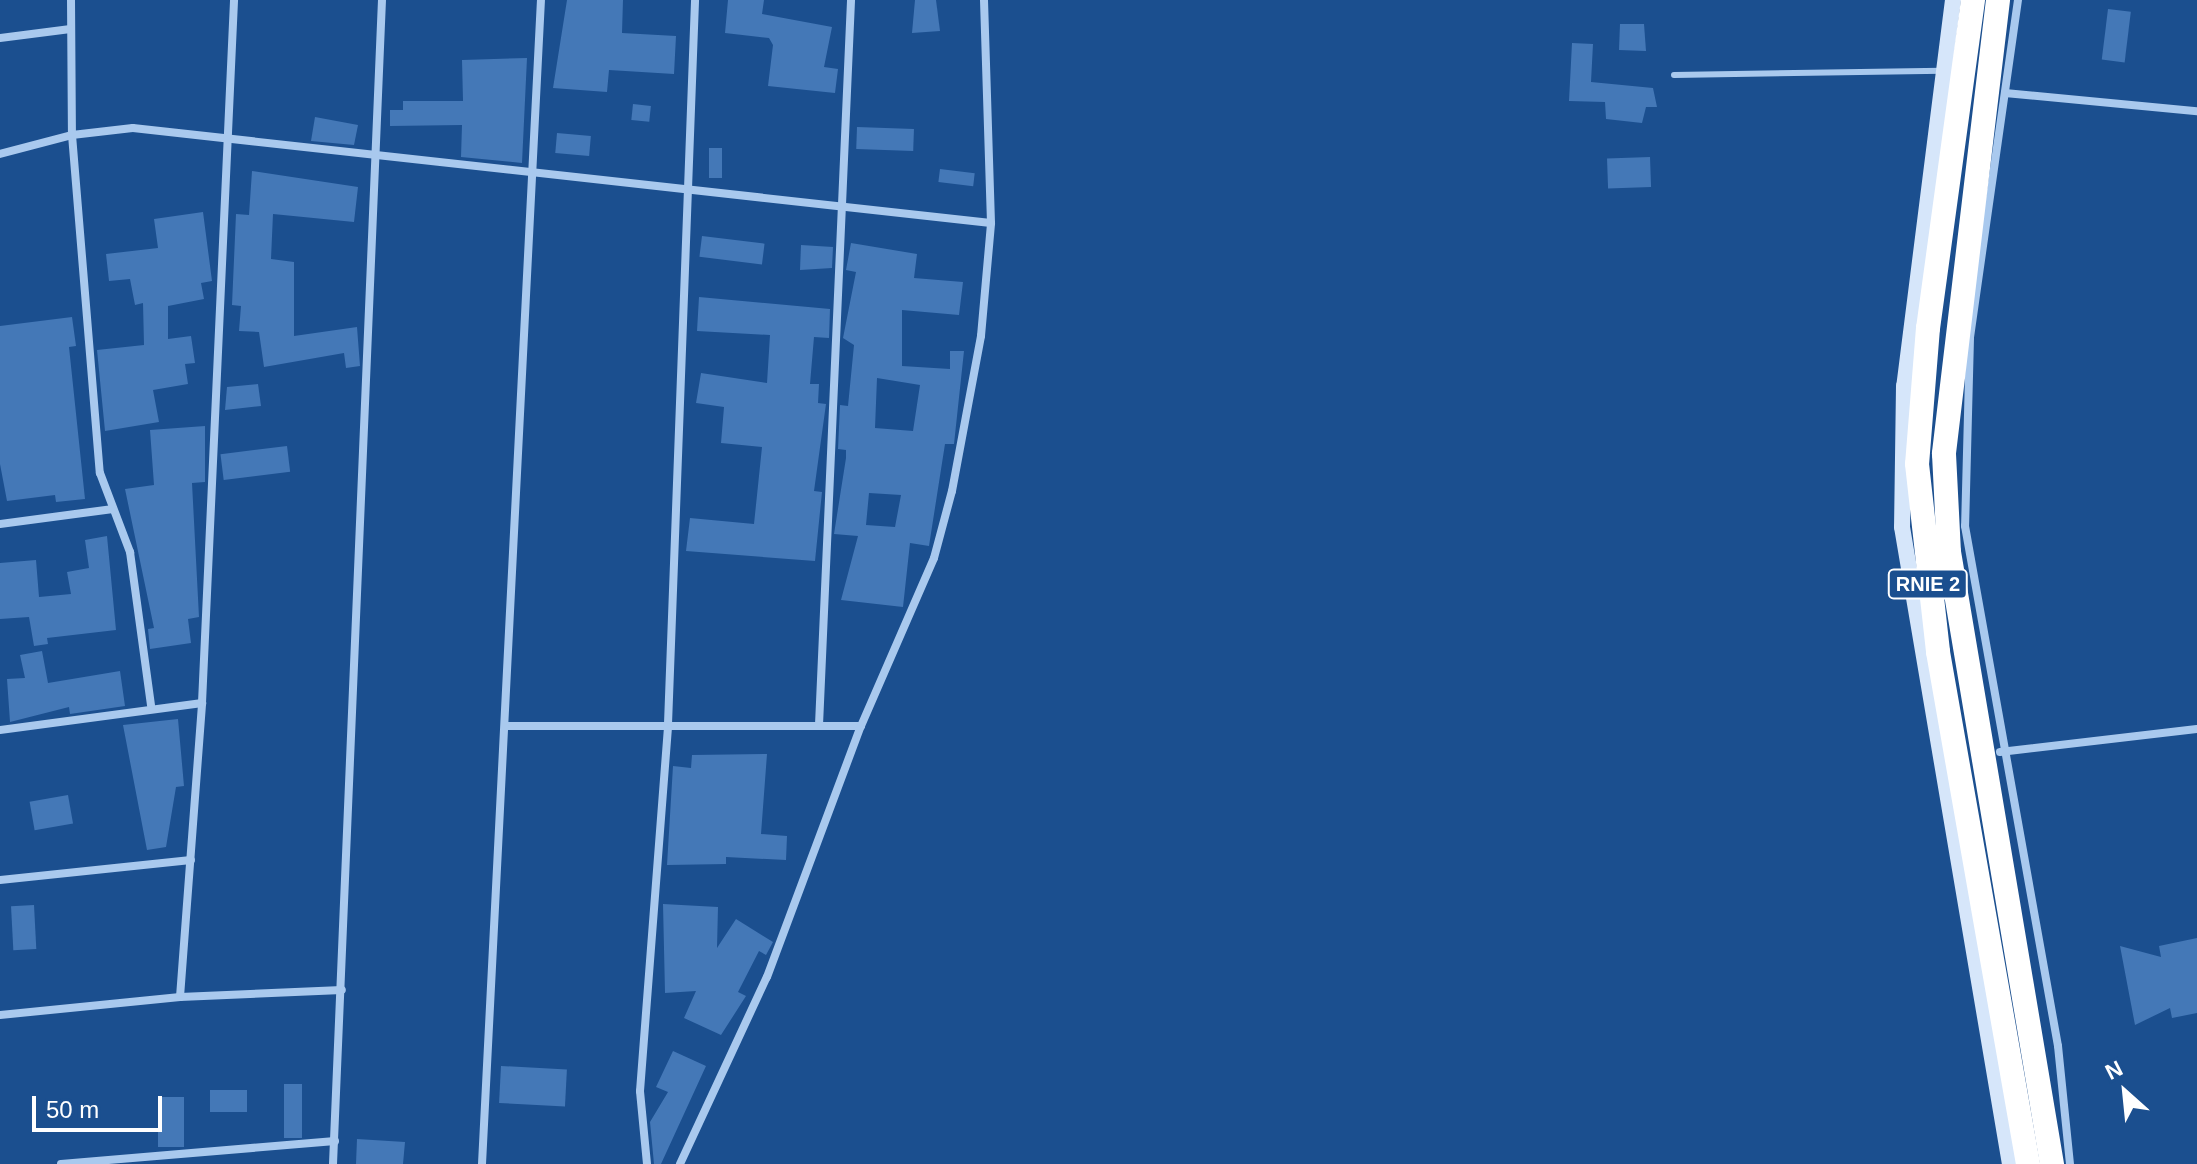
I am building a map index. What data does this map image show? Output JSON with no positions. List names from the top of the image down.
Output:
{
  "streets": {
    "highway": ["RNIE 2"]
  },
  "scale_bar": "50 m",
  "north": "top left"
}
